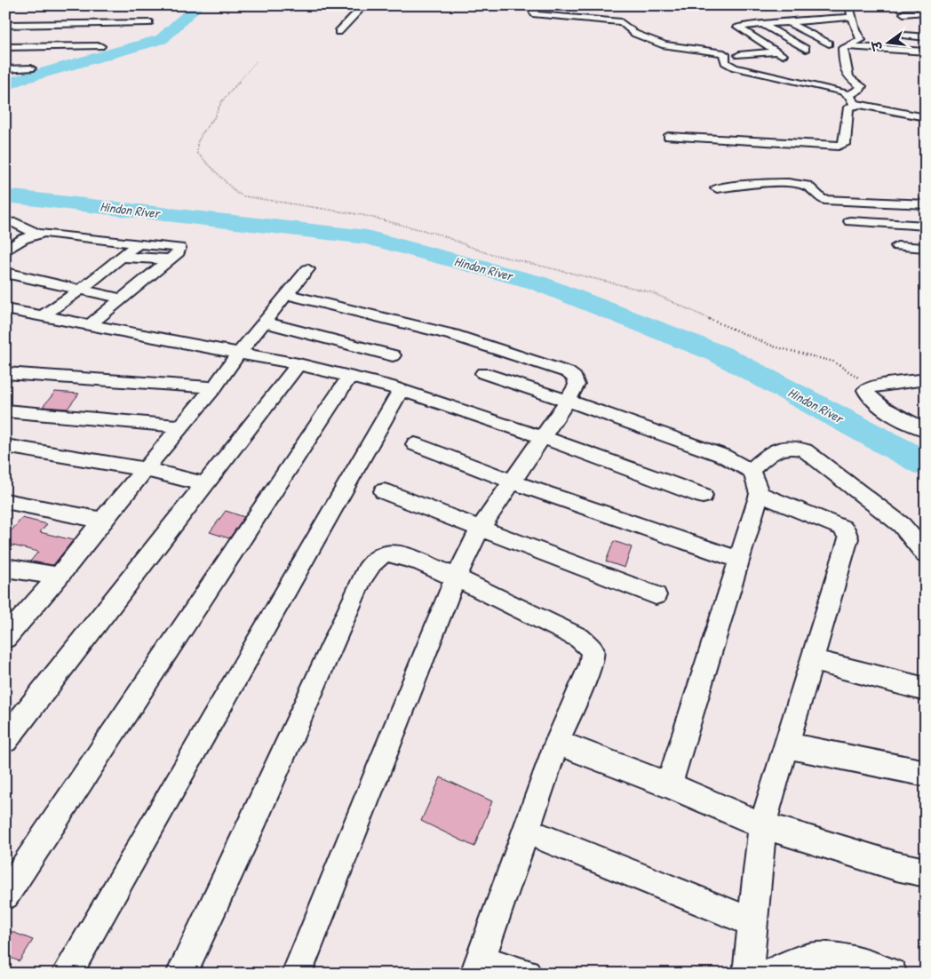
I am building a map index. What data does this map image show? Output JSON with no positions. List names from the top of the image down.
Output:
{
  "water": ["Hindon River"],
  "north": "left"
}
